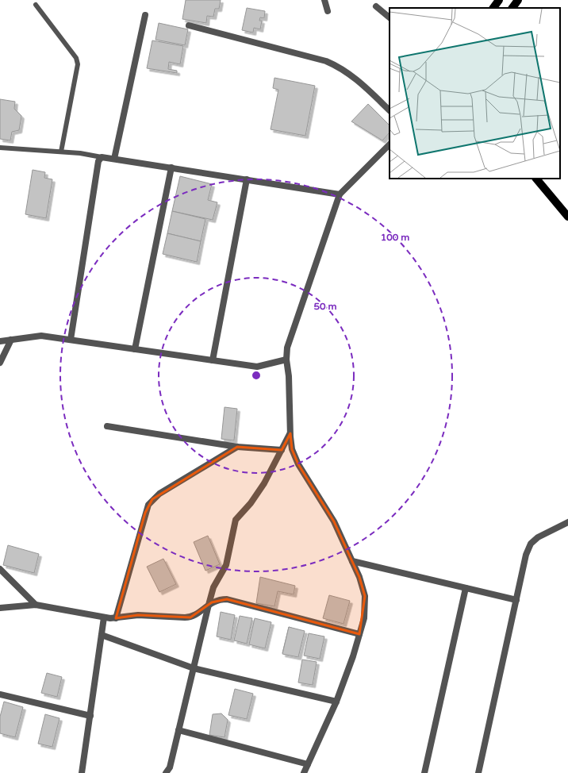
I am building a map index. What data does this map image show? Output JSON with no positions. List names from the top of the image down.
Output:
{
  "rings": ["100 m", "50 m"]
}
